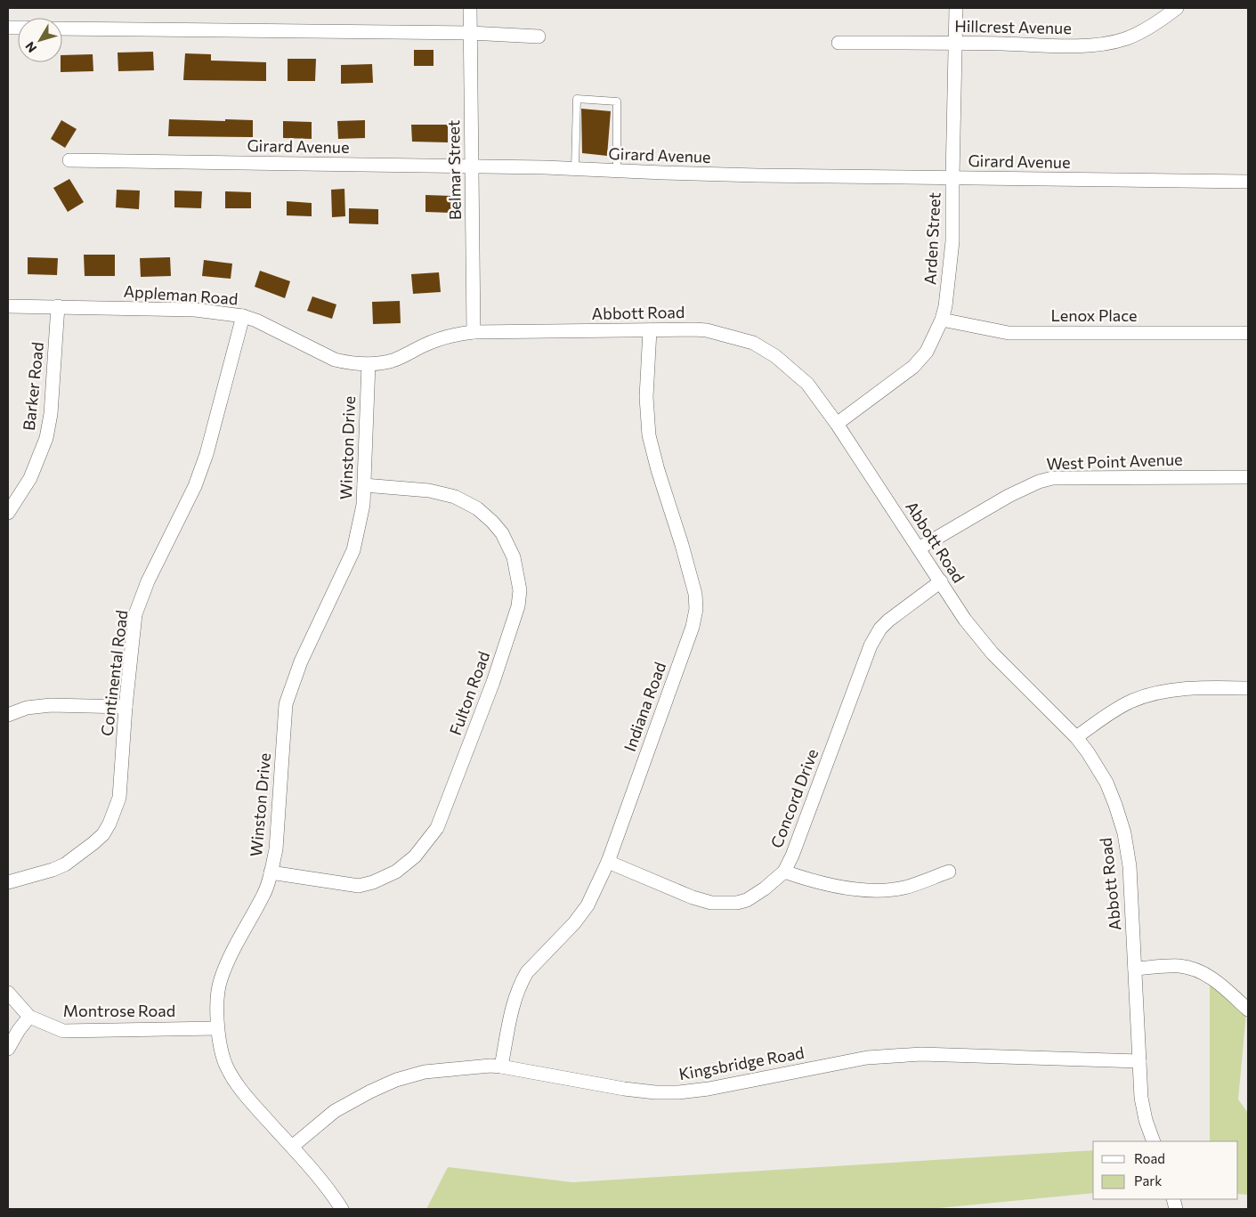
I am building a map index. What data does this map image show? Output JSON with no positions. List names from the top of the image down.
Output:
{
  "streets": {
    "street": [
      "Hillcrest Avenue",
      "Girard Avenue",
      "Belmar Street",
      "Arden Street",
      "Appleman Road",
      "Abbott Road",
      "Lenox Place",
      "Barker Road",
      "Winston Drive",
      "West Point Avenue",
      "Continental Road",
      "Fulton Road",
      "Indiana Road",
      "Concord Drive",
      "Montrose Road",
      "Kingsbridge Road"
    ]
  },
  "crossings": [
    ["Hillcrest Avenue", "Arden Street"],
    ["Girard Avenue", "Belmar Street"],
    ["Girard Avenue", "Arden Street"],
    ["Belmar Street", "Abbott Road"],
    ["Arden Street", "Abbott Road"],
    ["Arden Street", "Lenox Place"],
    ["Appleman Road", "Abbott Road"],
    ["Appleman Road", "Barker Road"],
    ["Appleman Road", "Winston Drive"],
    ["Appleman Road", "Continental Road"],
    ["Abbott Road", "Winston Drive"],
    ["Abbott Road", "West Point Avenue"],
    ["Abbott Road", "Indiana Road"],
    ["Abbott Road", "Concord Drive"],
    ["Abbott Road", "Kingsbridge Road"],
    ["Winston Drive", "Fulton Road"],
    ["Winston Drive", "Montrose Road"],
    ["Winston Drive", "Kingsbridge Road"],
    ["Indiana Road", "Concord Drive"],
    ["Indiana Road", "Kingsbridge Road"]
  ],
  "legend": ["Road", "Park"],
  "north": "bottom left"
}
